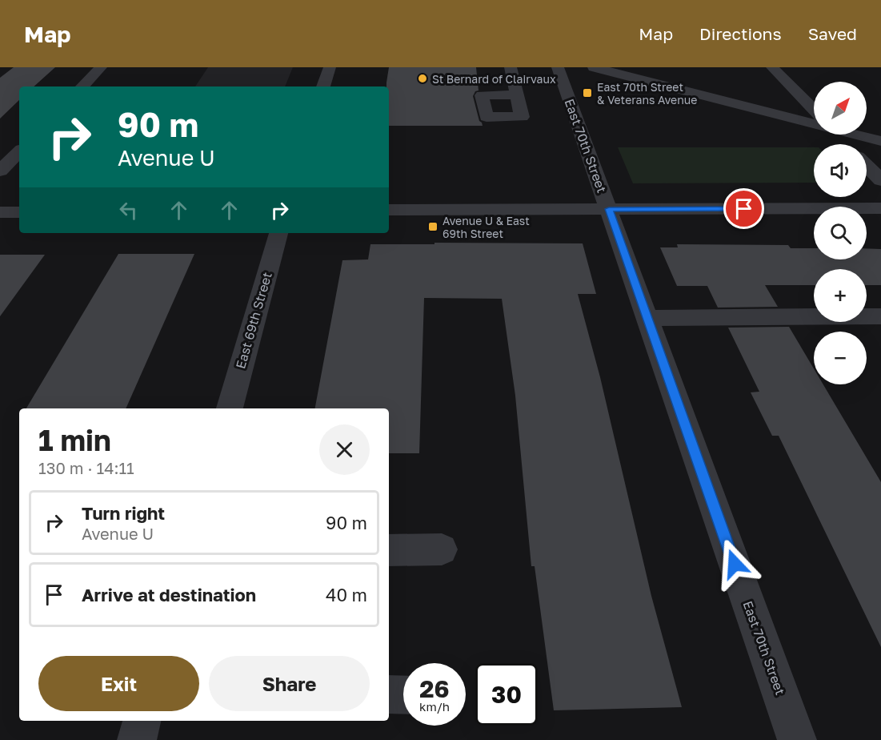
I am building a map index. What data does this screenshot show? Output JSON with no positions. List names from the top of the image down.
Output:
{
  "streets": {
    "street": ["East 70th Street", "East 69th Street"]
  },
  "places": {
    "other": ["St Bernard of Clairvaux"],
    "transit": ["East 70th Street & Veterans Avenue", "Avenue U & East 69th Street"]
  },
  "north": "top right",
  "page": {
    "header": "Map",
    "nav": ["Map", "Directions", "Saved"],
    "map_buttons": ["+", "−"],
    "turn": ["90 m", "Avenue U"],
    "heading": ["1 min", "130 m · 14:11"],
    "list": [
      {
        "name": "Turn right",
        "note": "Avenue U",
        "value": "90 m"
      },
      {
        "name": "Arrive at destination",
        "value": "40 m"
      }
    ],
    "buttons": ["Exit", "Share"],
    "speed": "26 km/h",
    "limit": "30"
  }
}
